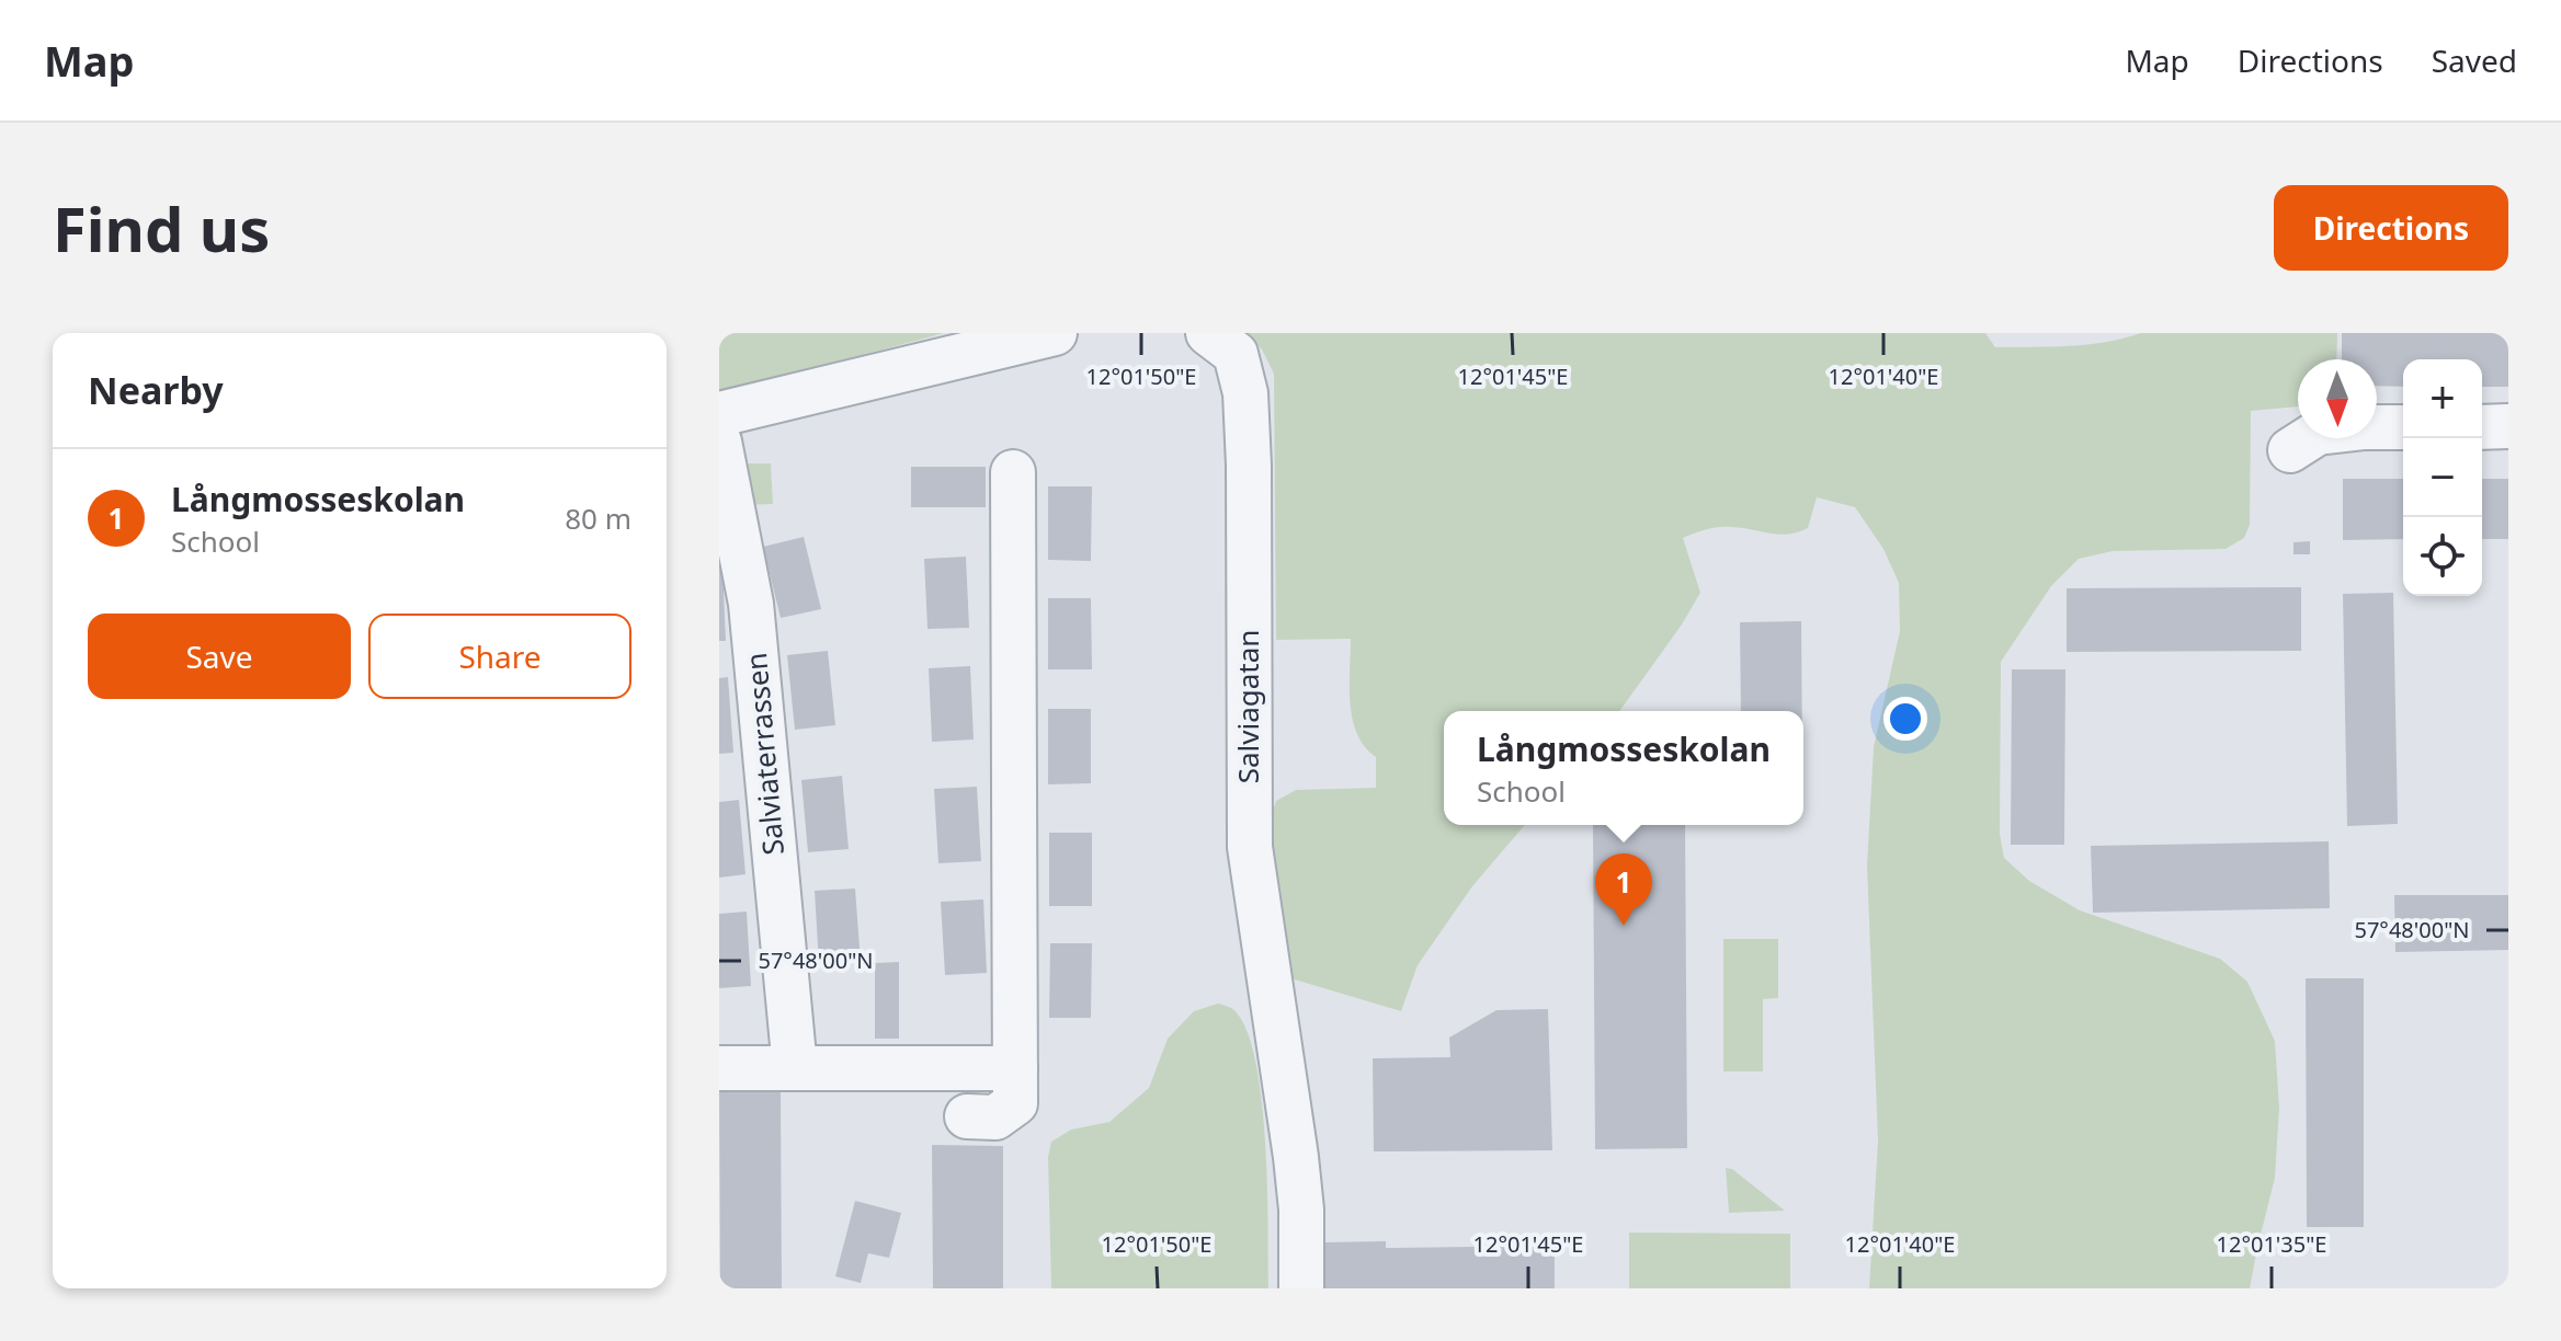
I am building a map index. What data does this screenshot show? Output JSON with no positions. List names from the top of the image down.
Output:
{
  "streets": {
    "street": ["Salviagatan", "Salviaterrassen"]
  },
  "north": "bottom",
  "page": {
    "header": "Map",
    "nav": ["Map", "Directions", "Saved"],
    "buttons": [
      "Directions",
      ["Save", "Share"]
    ],
    "title": "Find us",
    "heading": "Nearby",
    "map_buttons": ["+", "−"],
    "list": [
      {
        "mark": "1",
        "name": "Långmosseskolan",
        "note": "School",
        "value": "80 m"
      }
    ],
    "popup": ["Långmosseskolan", "School"],
    "pins": "1"
  },
  "coordinates": [
    "12°01'50\"E",
    "12°01'45\"E",
    "12°01'40\"E",
    "57°48'00\"N",
    "12°01'35\"E"
  ]
}
